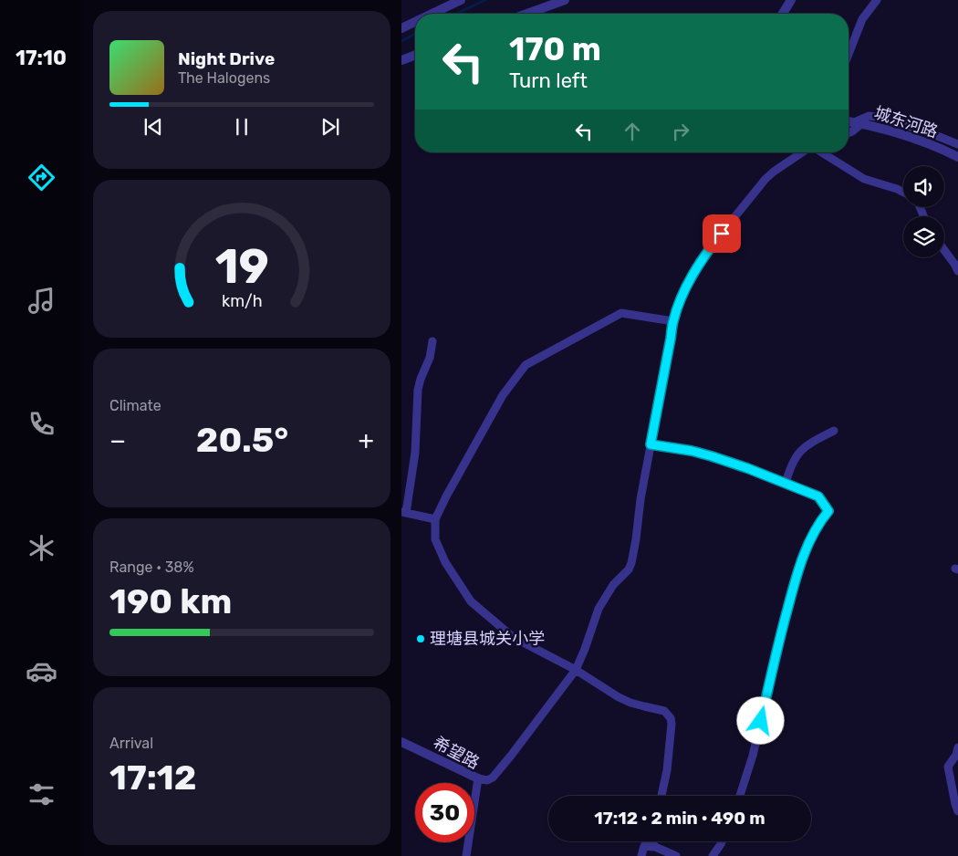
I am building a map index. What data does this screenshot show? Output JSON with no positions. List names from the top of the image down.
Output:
{
  "streets": {
    "street": ["城东河路", "希望路"]
  },
  "places": ["理塘县城关小学"],
  "page": {
    "tabs": "17:10",
    "turn": ["170 m", "Turn left"],
    "song": ["Night Drive", "The Halogens"],
    "tile": [
      "Climate",
      ["Range · 38%", "190 km"],
      ["Arrival", "17:12"]
    ],
    "heat": ["−", "20.5°", "+"],
    "limit": "30",
    "trip": "17:12 · 2 min · 490 m",
    "gauge": ["19", "km/h"]
  }
}
